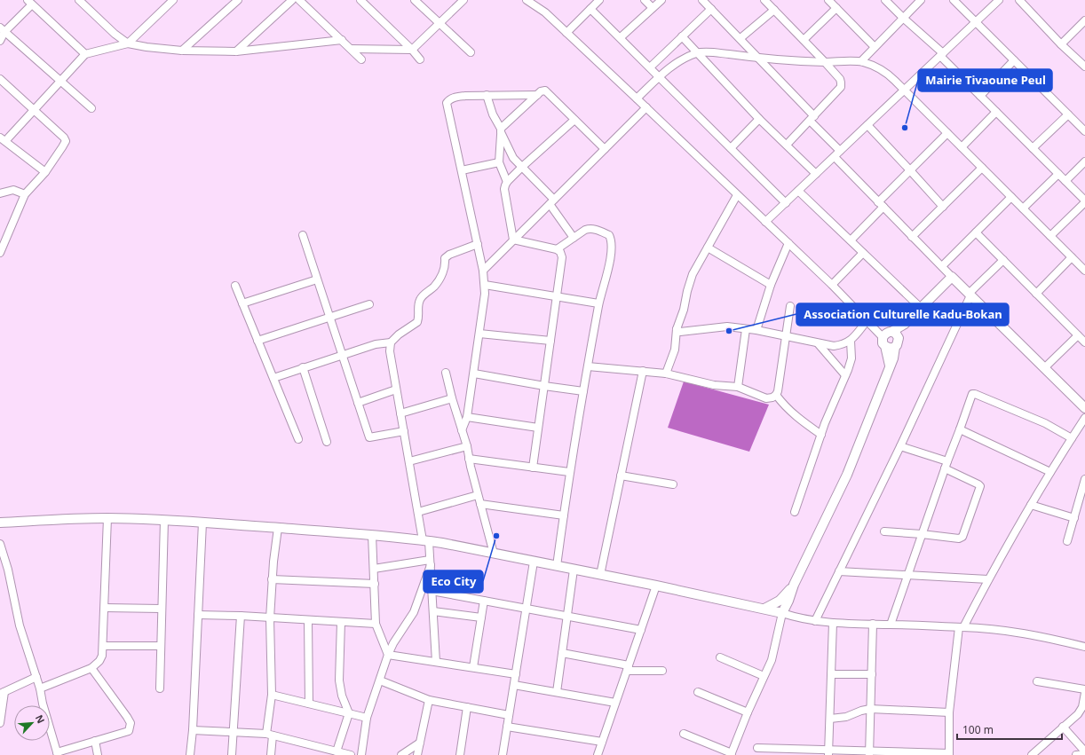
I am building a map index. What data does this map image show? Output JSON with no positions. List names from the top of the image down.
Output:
{
  "places": ["Mairie Tivaoune Peul", "Association Culturelle Kadu-Bokan", "Eco City"],
  "scale_bar": "100 m",
  "north": "top right"
}
